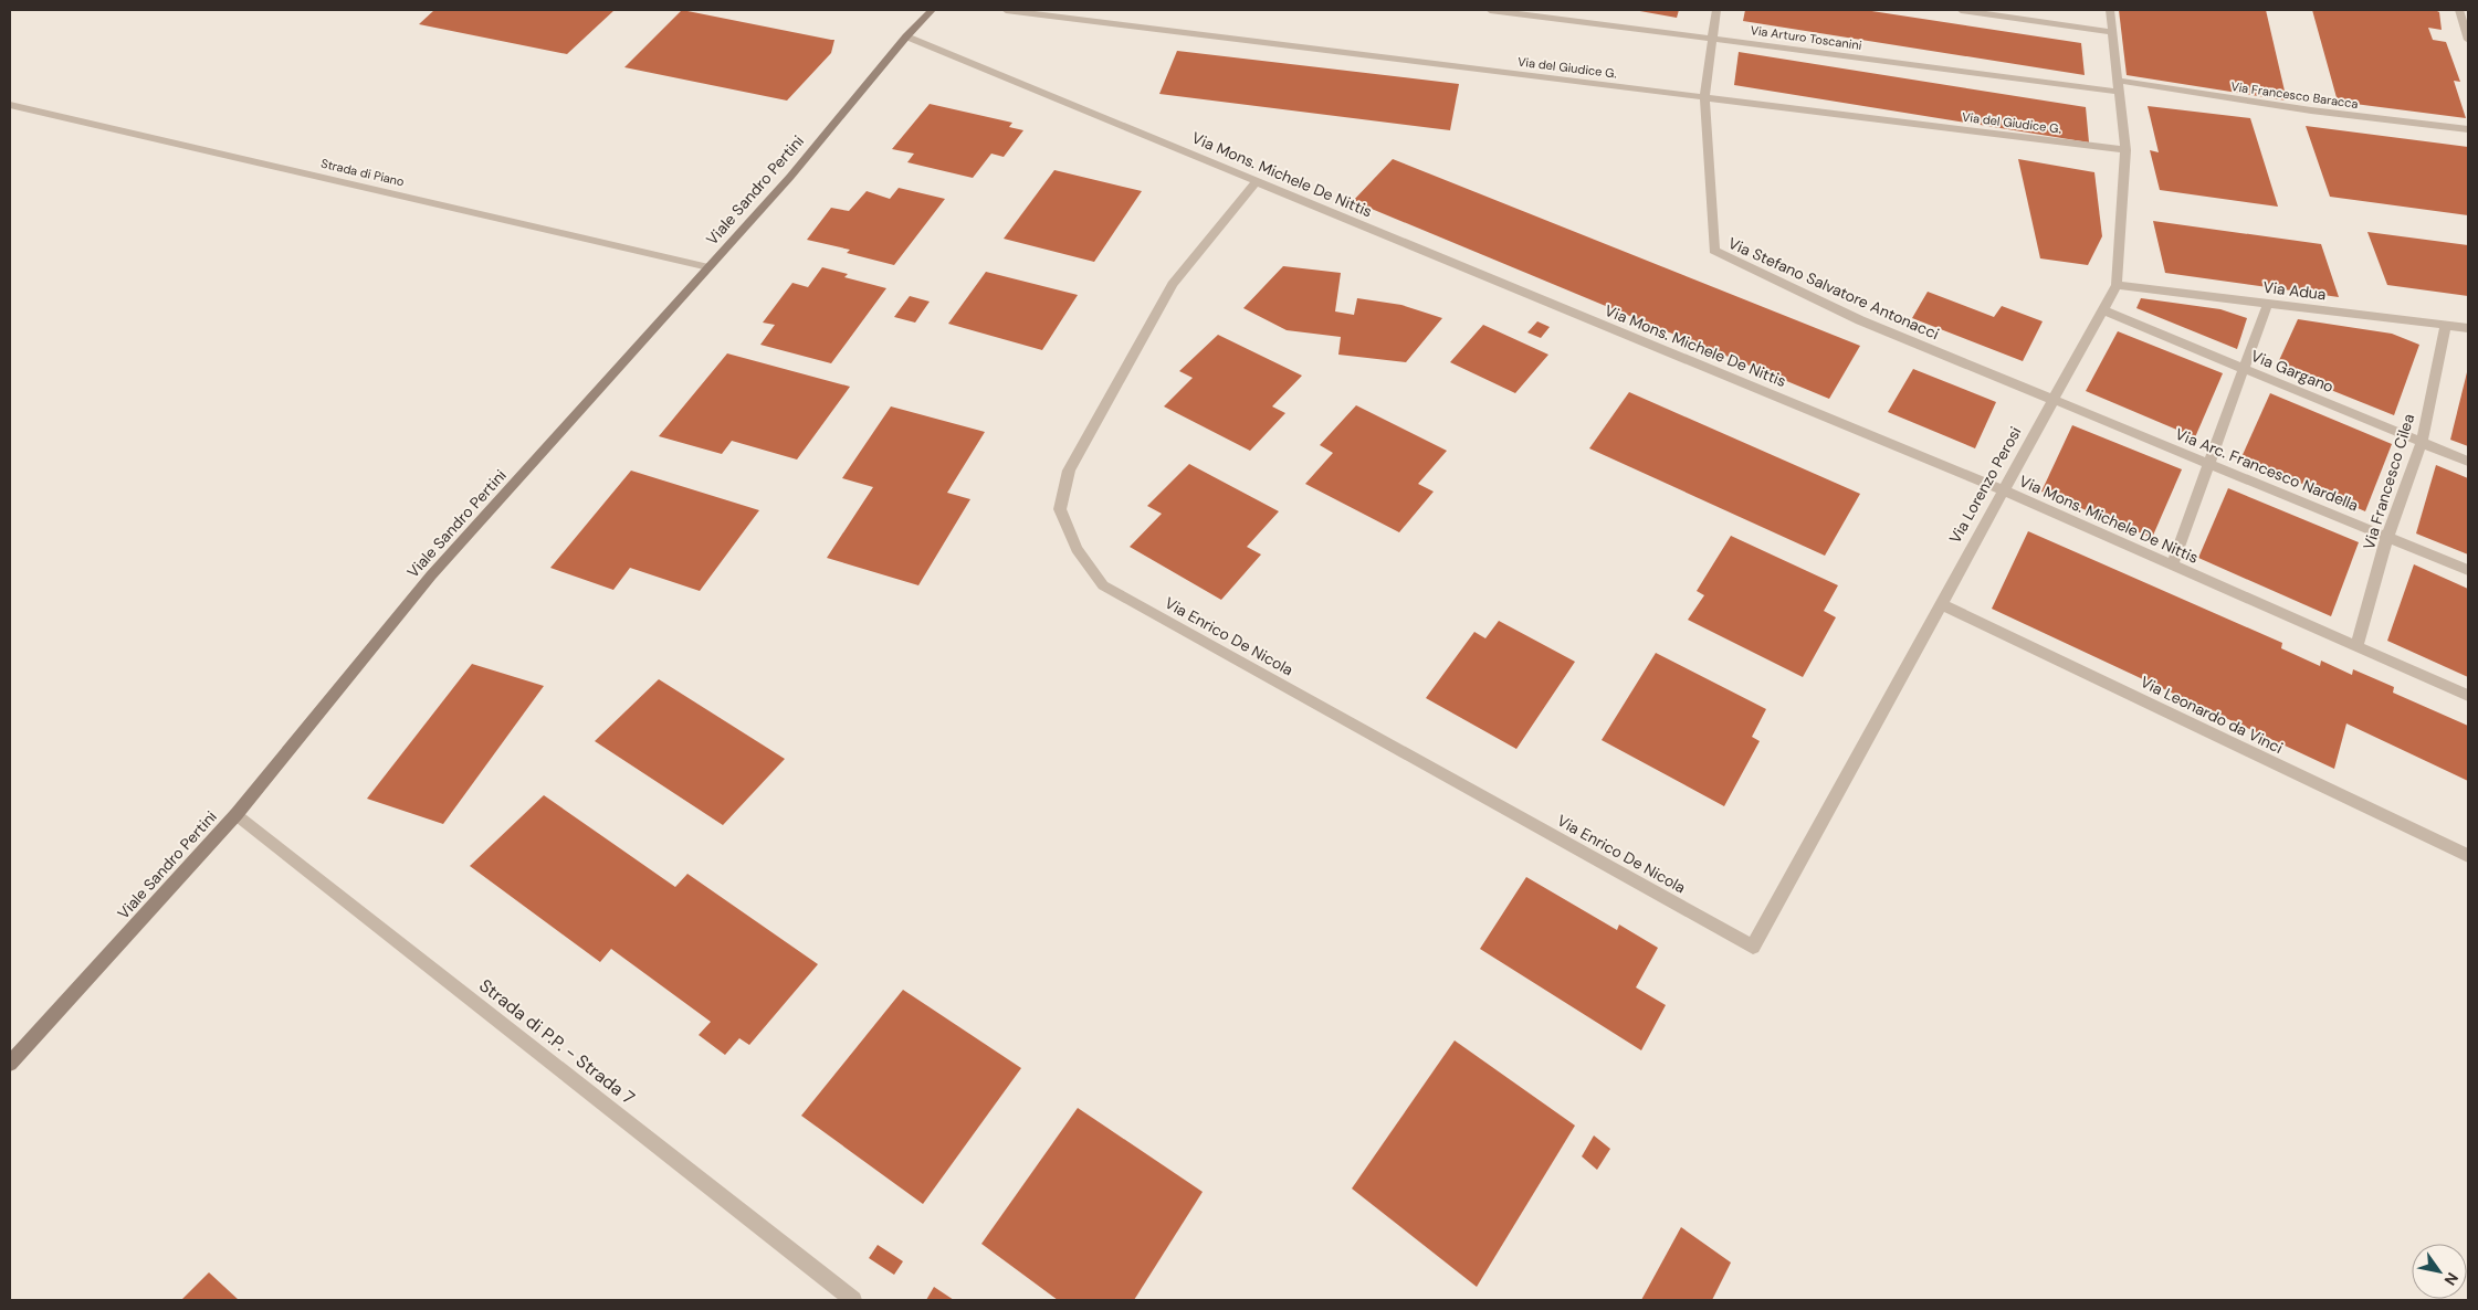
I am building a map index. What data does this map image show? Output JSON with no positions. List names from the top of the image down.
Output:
{
  "streets": {
    "street": [
      "Via Arturo Toscanini",
      "Via del Giudice G.",
      "Via Francesco Baracca",
      "Strada di Piano",
      "Via Mons. Michele De Nittis",
      "Viale Sandro Pertini",
      "Via Stefano Salvatore Antonacci",
      "Via Adua",
      "Via Gargano",
      "Via Arc. Francesco Nardella",
      "Via Francesco Cilea",
      "Via Lorenzo Perosi",
      "Via Enrico De Nicola",
      "Via Leonardo da Vinci",
      "Strada di P.P. - Strada 7"
    ]
  },
  "crossings": [
    ["Via Arturo Toscanini", "Via Francesco Baracca"],
    ["Via Arturo Toscanini", "Via Lorenzo Perosi"],
    ["Via del Giudice G.", "Via Stefano Salvatore Antonacci"],
    ["Via del Giudice G.", "Via Lorenzo Perosi"],
    ["Via Francesco Baracca", "Via Lorenzo Perosi"],
    ["Strada di Piano", "Viale Sandro Pertini"],
    ["Via Mons. Michele De Nittis", "Viale Sandro Pertini"],
    ["Via Mons. Michele De Nittis", "Via Francesco Cilea"],
    ["Via Mons. Michele De Nittis", "Via Lorenzo Perosi"],
    ["Via Mons. Michele De Nittis", "Via Enrico De Nicola"],
    ["Viale Sandro Pertini", "Strada di P.P. - Strada 7"],
    ["Via Stefano Salvatore Antonacci", "Via Arc. Francesco Nardella"],
    ["Via Stefano Salvatore Antonacci", "Via Lorenzo Perosi"],
    ["Via Adua", "Via Francesco Cilea"],
    ["Via Adua", "Via Lorenzo Perosi"],
    ["Via Gargano", "Via Francesco Cilea"],
    ["Via Gargano", "Via Lorenzo Perosi"],
    ["Via Arc. Francesco Nardella", "Via Francesco Cilea"],
    ["Via Arc. Francesco Nardella", "Via Lorenzo Perosi"],
    ["Via Lorenzo Perosi", "Via Enrico De Nicola"],
    ["Via Lorenzo Perosi", "Via Leonardo da Vinci"]
  ],
  "north": "bottom right"
}
